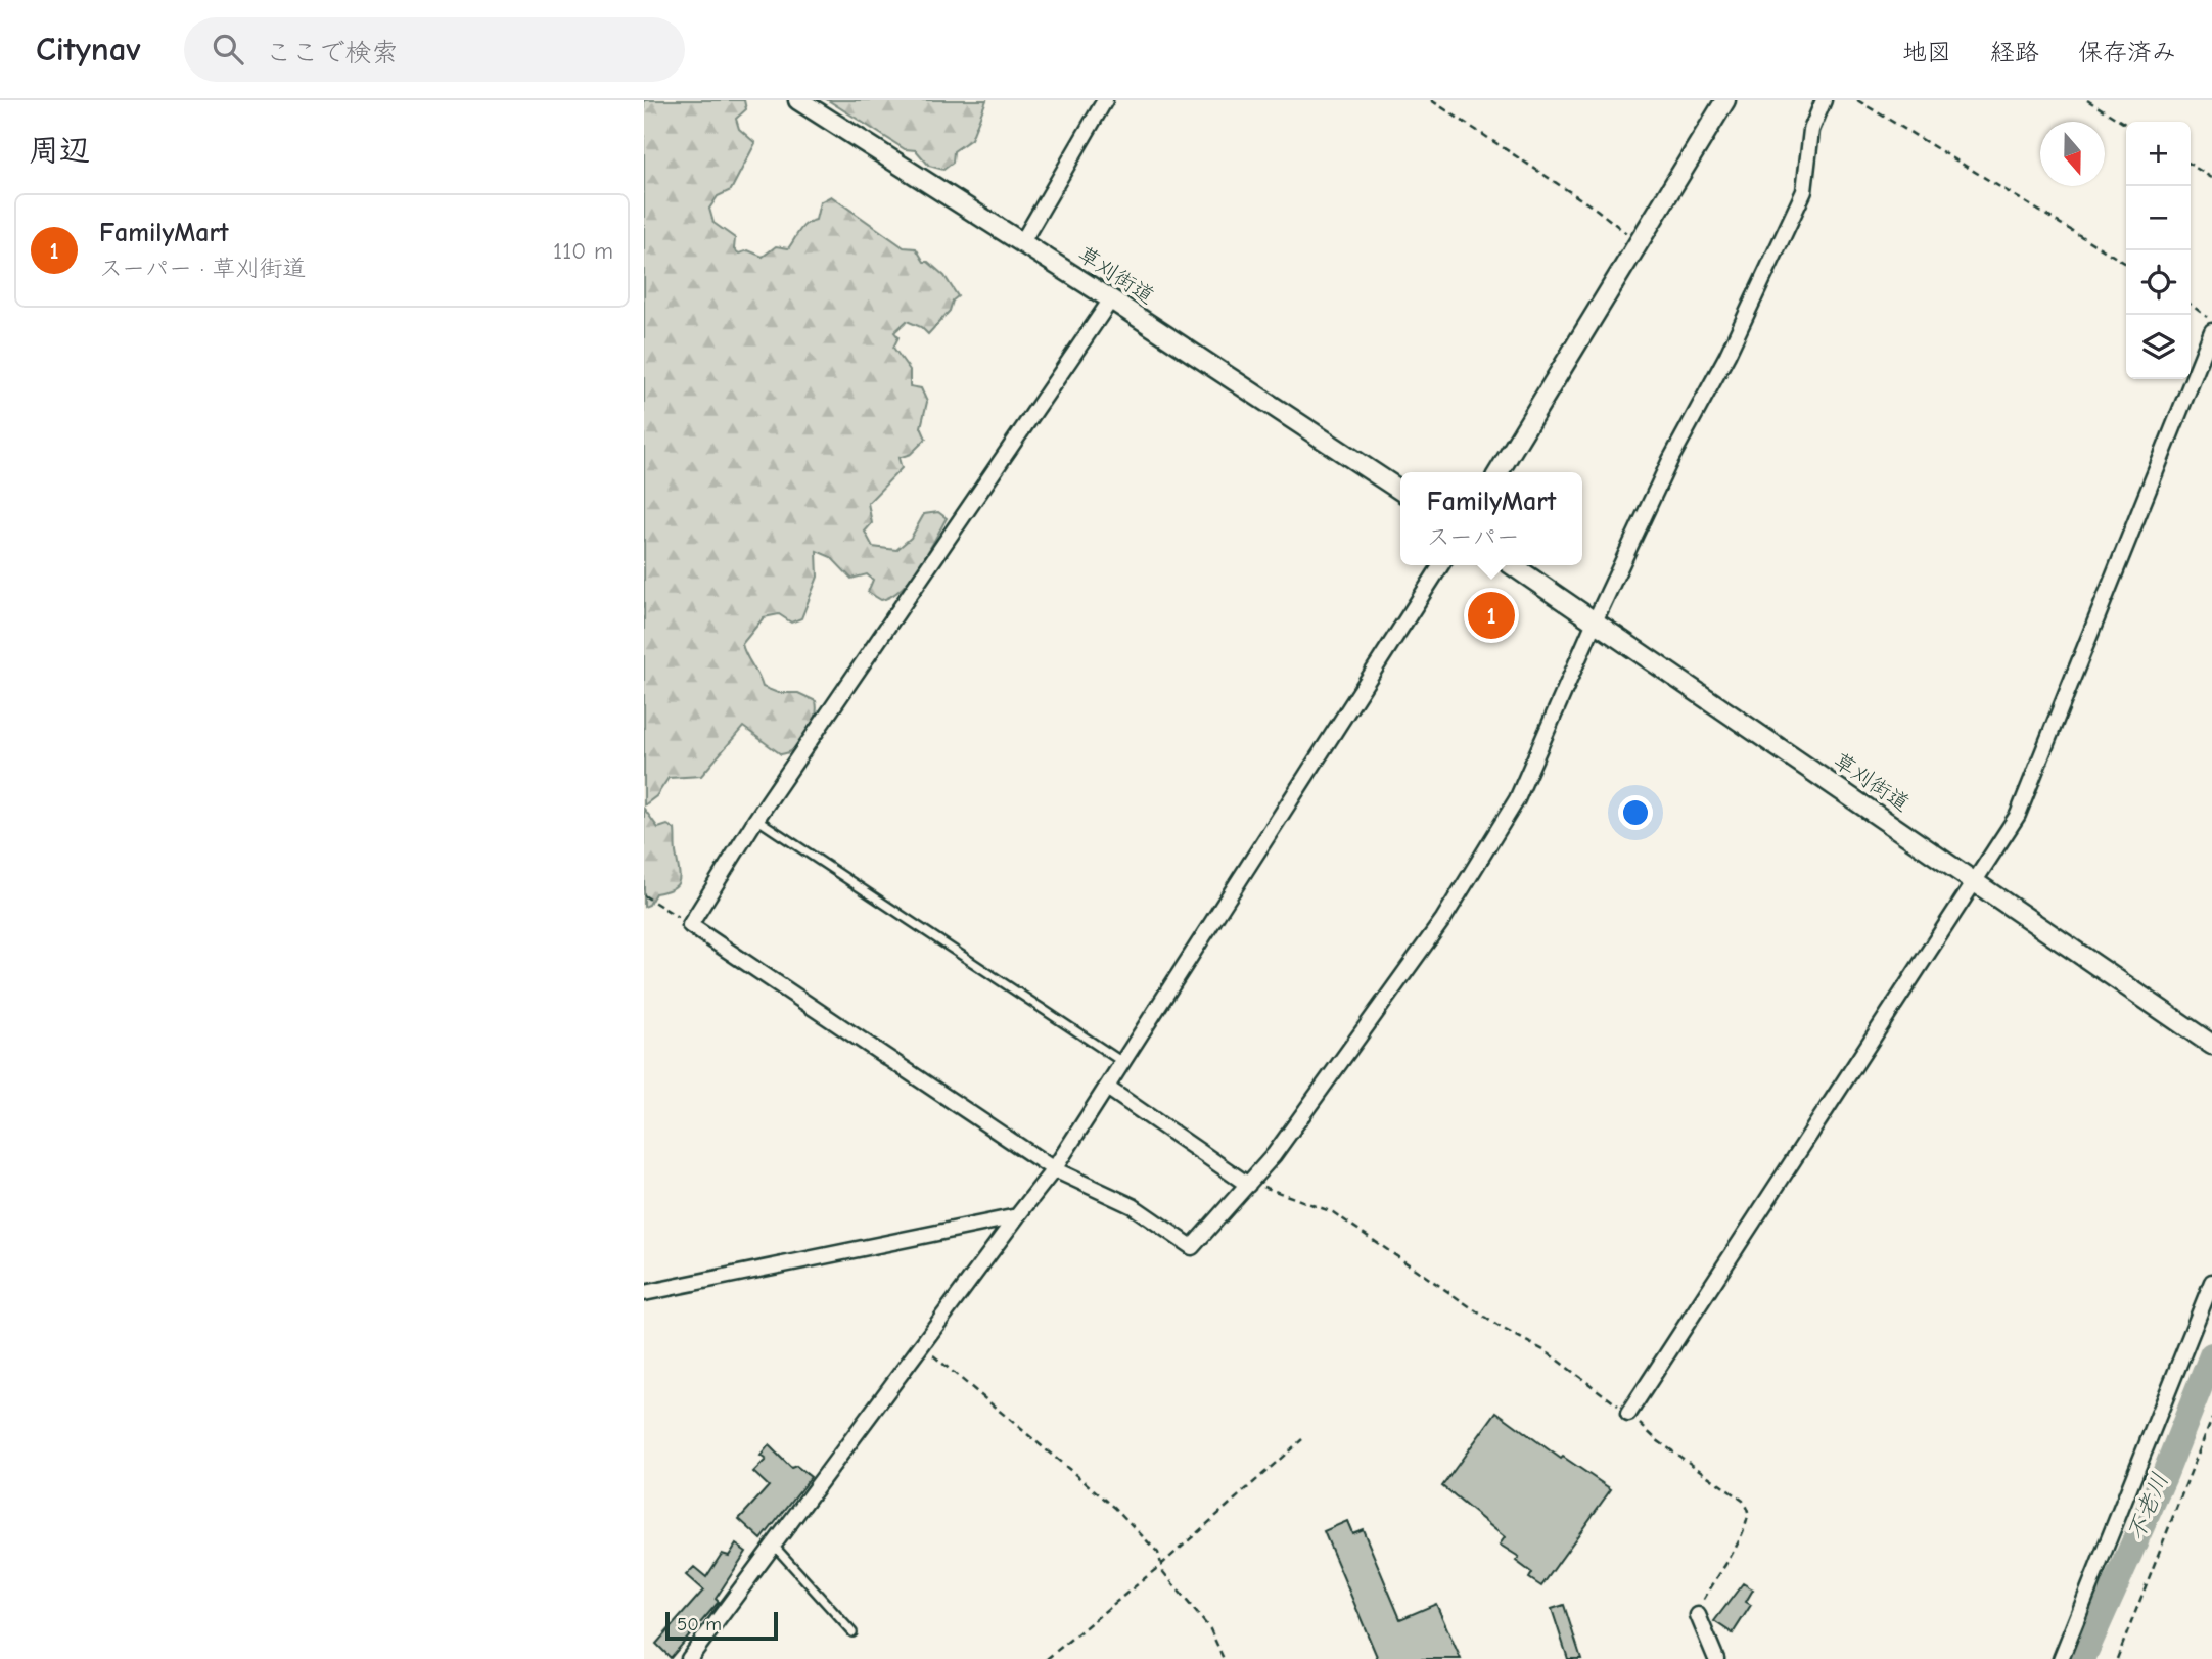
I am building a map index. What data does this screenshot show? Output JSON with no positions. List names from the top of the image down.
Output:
{
  "streets": {
    "street": ["草刈街道"]
  },
  "water": ["不老川"],
  "scale_bar": "50 m",
  "north": "bottom",
  "page": {
    "header": "Citynav",
    "search": "ここで検索",
    "nav": ["地図", "経路", "保存済み"],
    "heading": "周辺",
    "map_buttons": ["+", "−"],
    "list": [
      {
        "mark": "1",
        "name": "FamilyMart",
        "note": "スーパー · 草刈街道",
        "value": "110 m"
      }
    ],
    "popup": ["FamilyMart", "スーパー"],
    "pins": "1",
    "scale": "50 m"
  }
}
